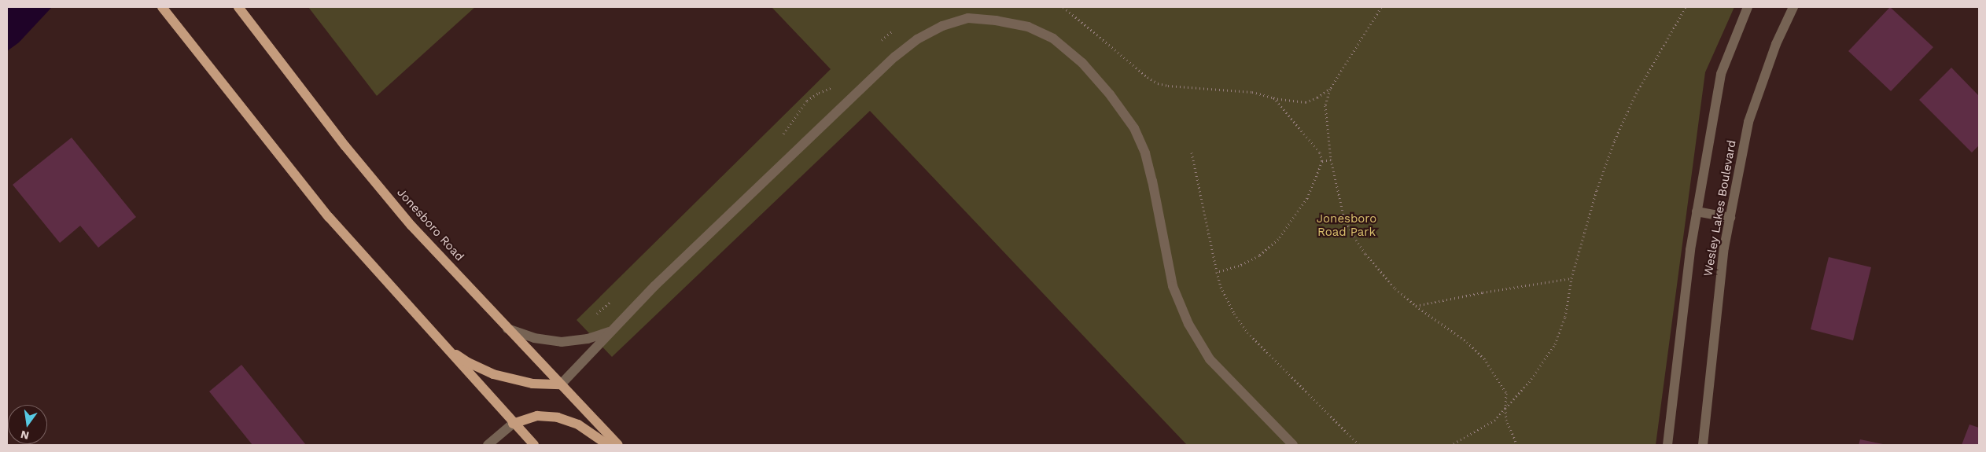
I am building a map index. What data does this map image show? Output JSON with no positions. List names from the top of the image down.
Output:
{
  "streets": {
    "main road": ["Jonesboro Road"],
    "street": ["Wesley Lakes Boulevard"]
  },
  "parks": ["Jonesboro Road Park"],
  "north": "bottom"
}
